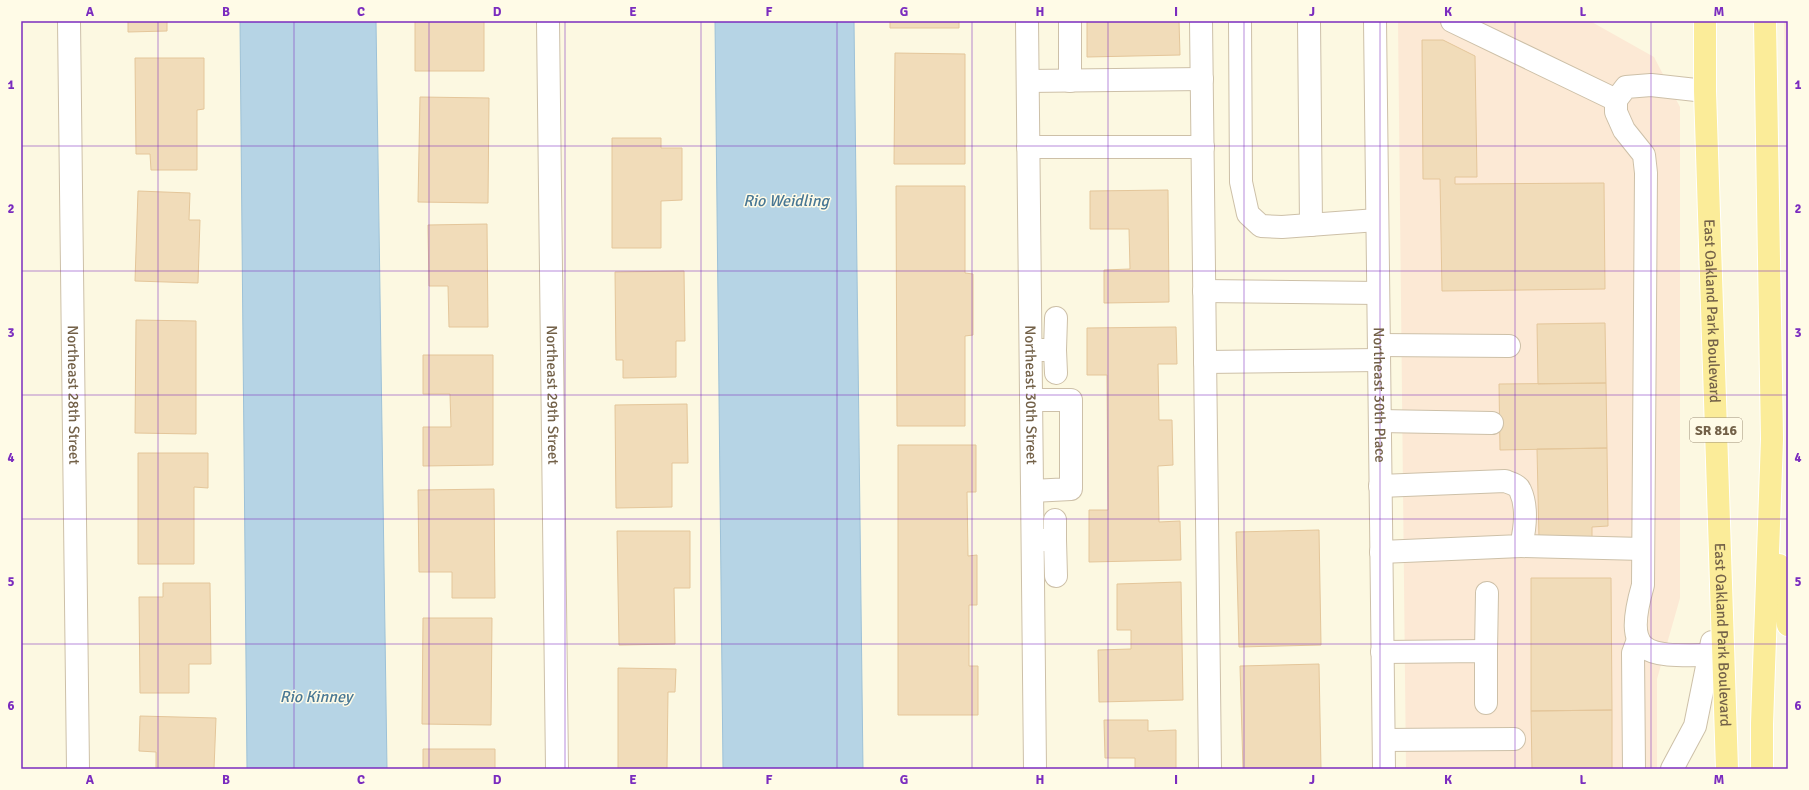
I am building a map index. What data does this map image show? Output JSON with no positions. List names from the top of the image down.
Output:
{
  "streets": {
    "main road": ["East Oakland Park Boulevard", "SR 816"],
    "street": [
      "Northeast 28th Street",
      "Northeast 29th Street",
      "Northeast 30th Street",
      "Northeast 30th Place"
    ]
  },
  "water": ["Rio Weidling", "Rio Kinney"],
  "grid": {
    "columns": [
      "A",
      "B",
      "C",
      "D",
      "E",
      "F",
      "G",
      "H",
      "I",
      "J",
      "K",
      "L",
      "M"
    ],
    "rows": [
      "1",
      "2",
      "3",
      "4",
      "5",
      "6"
    ]
  }
}
